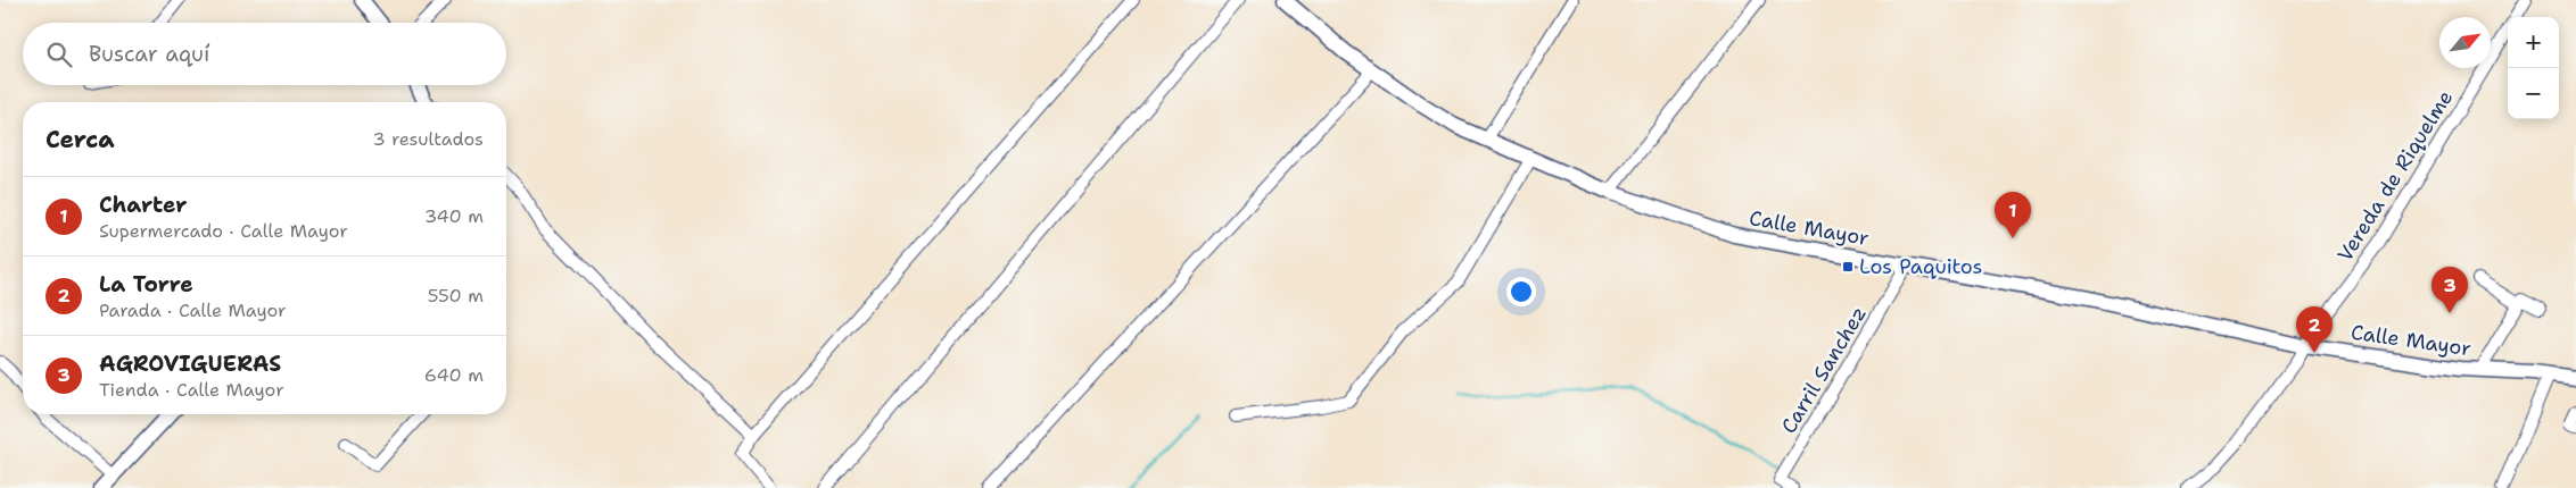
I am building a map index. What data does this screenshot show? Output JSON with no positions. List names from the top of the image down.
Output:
{
  "streets": {
    "main road": ["Calle Mayor"],
    "street": ["Vereda de Riquelme", "Carril Sanchez"]
  },
  "crossings": [
    ["Vereda de Riquelme", "Calle Mayor"],
    ["Calle Mayor", "Carril Sanchez"]
  ],
  "places": {
    "transit": ["Los Paquitos"]
  },
  "north": "top right",
  "page": {
    "map_buttons": ["+", "−"],
    "search": "Buscar aquí",
    "heading": ["Cerca", "3 resultados"],
    "list": [
      {
        "mark": "1",
        "name": "Charter",
        "note": "Supermercado · Calle Mayor",
        "value": "340 m"
      },
      {
        "mark": "2",
        "name": "La Torre",
        "note": "Parada · Calle Mayor",
        "value": "550 m"
      },
      {
        "mark": "3",
        "name": "AGROVIGUERAS",
        "note": "Tienda · Calle Mayor",
        "value": "640 m"
      }
    ],
    "pins": ["1", "3", "2"]
  }
}
